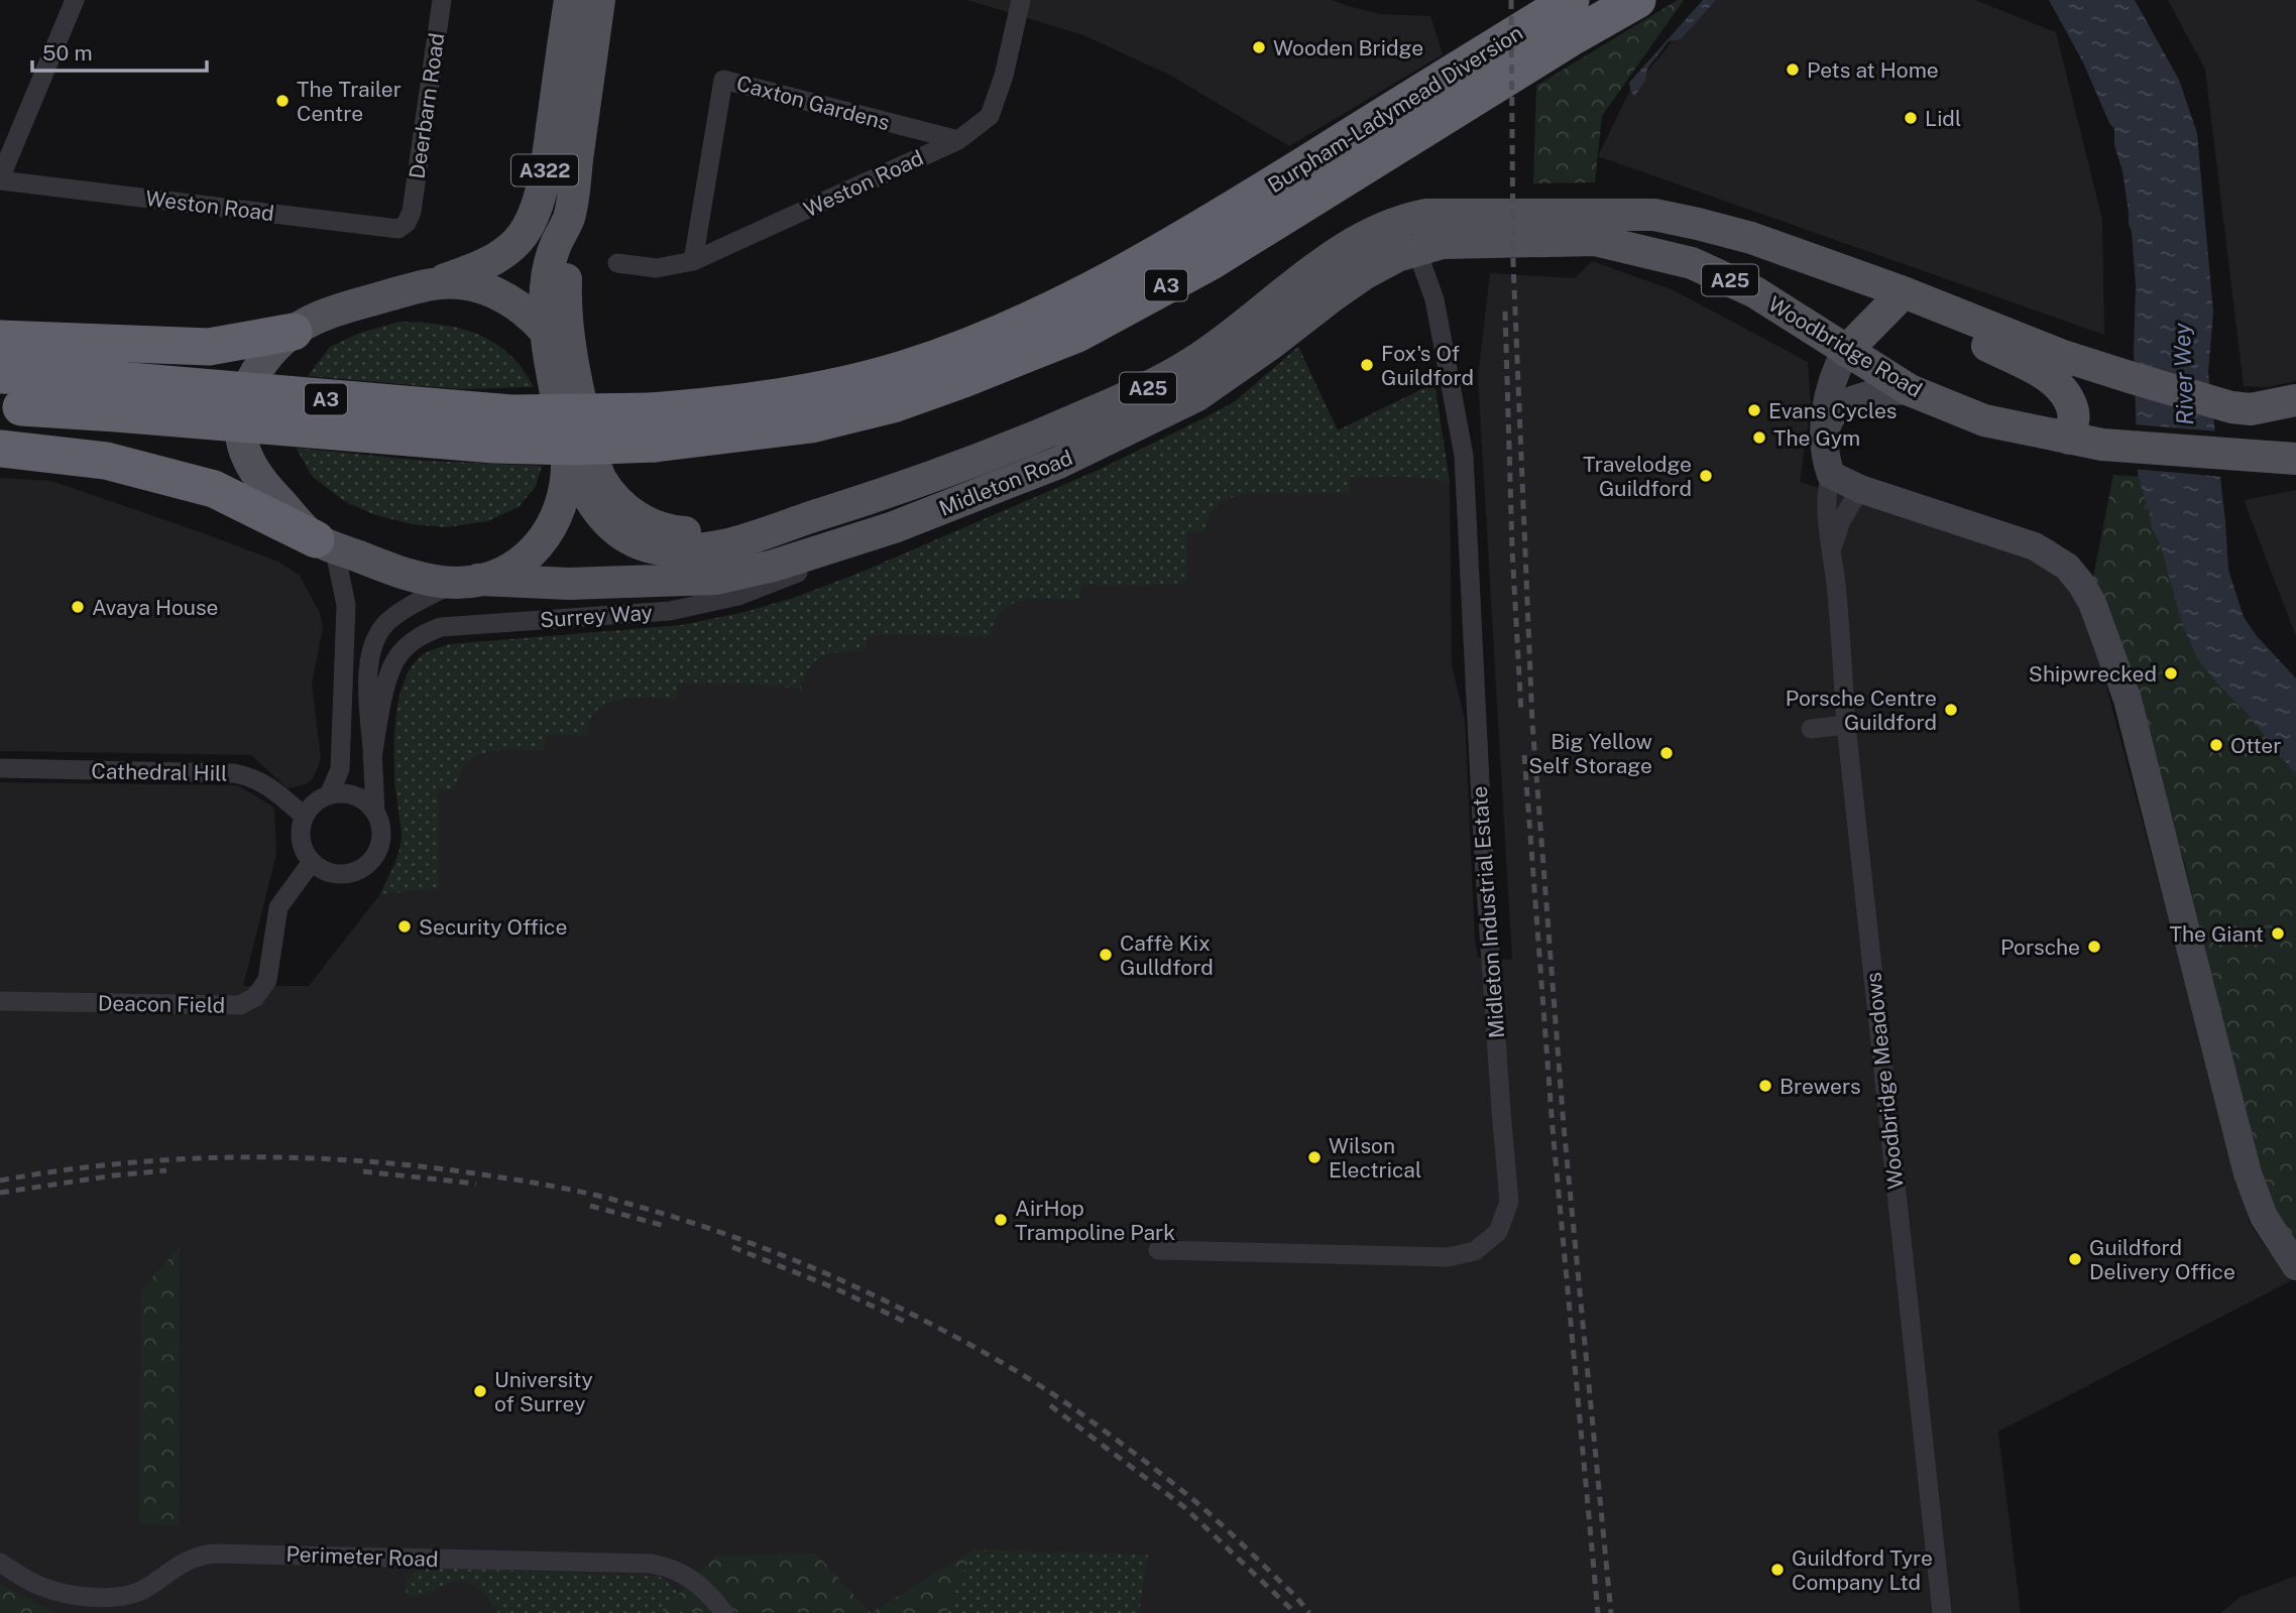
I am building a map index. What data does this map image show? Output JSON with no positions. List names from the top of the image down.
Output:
{
  "streets": {
    "highway": ["Burpham-Ladymead Diversion", "A3"],
    "main road": [
      "A322",
      "A25",
      "Woodbridge Road",
      "Midleton Road"
    ],
    "street": [
      "Caxton Gardens",
      "Deerbarn Road",
      "Weston Road",
      "Surrey Way",
      "Cathedral Hill",
      "Midleton Industrial Estate",
      "Deacon Field",
      "Woodbridge Meadows",
      "Perimeter Road"
    ]
  },
  "crossings": [
    ["Caxton Gardens", "Weston Road"],
    ["Deerbarn Road", "Weston Road"],
    ["Burpham-Ladymead Diversion", "A3"],
    ["A25", "Woodbridge Road"],
    ["A25", "Midleton Road"],
    ["Woodbridge Road", "Woodbridge Meadows"],
    ["Midleton Road", "Surrey Way"],
    ["Midleton Road", "Midleton Industrial Estate"],
    ["Surrey Way", "Cathedral Hill"],
    ["Surrey Way", "Deacon Field"],
    ["Cathedral Hill", "Deacon Field"]
  ],
  "water": ["River Wey"],
  "places": [
    "Wooden Bridge",
    "Pets at Home",
    "The Trailer Centre",
    "Lidl",
    "Fox's Of Guildford",
    "Evans Cycles",
    "The Gym",
    "Travelodge Guildford",
    "Avaya House",
    "Shipwrecked",
    "Porsche Centre Guildford",
    "Otter",
    "Big Yellow Self Storage",
    "Security Office",
    "The Giant",
    "Porsche",
    "Caffè Kix Gulldford",
    "Brewers",
    "Wilson Electrical",
    "AirHop Trampoline Park",
    "Guildford Delivery Office",
    "University of Surrey",
    "Guildford Tyre Company Ltd"
  ],
  "scale_bar": "50 m"
}
